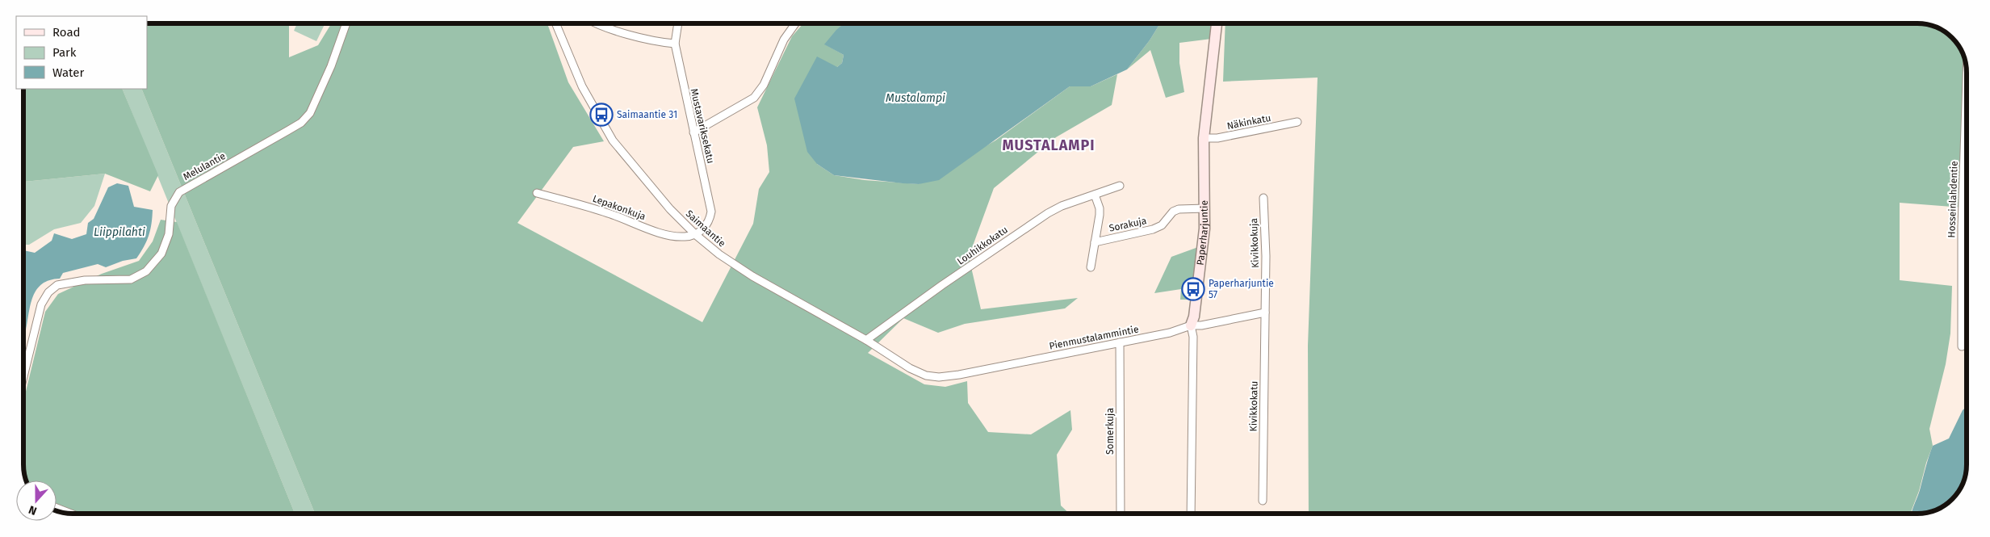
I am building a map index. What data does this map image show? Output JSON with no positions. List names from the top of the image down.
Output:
{
  "streets": {
    "street": [
      "Näkinkatu",
      "Mustavariksekatu",
      "Melulantie",
      "Hosseinlahdentie",
      "Lepakonkuja",
      "Sorakuja",
      "Saimaantie",
      "Paperharjuntie",
      "Kivikkokuja",
      "Louhikkokatu",
      "Pienmustalammintie",
      "Kivikkokatu",
      "Somerkuja"
    ]
  },
  "crossings": [
    ["Näkinkatu", "Paperharjuntie"],
    ["Mustavariksekatu", "Lepakonkuja"],
    ["Mustavariksekatu", "Saimaantie"],
    ["Lepakonkuja", "Saimaantie"],
    ["Sorakuja", "Paperharjuntie"],
    ["Saimaantie", "Louhikkokatu"],
    ["Saimaantie", "Pienmustalammintie"],
    ["Paperharjuntie", "Pienmustalammintie"],
    ["Kivikkokuja", "Pienmustalammintie"],
    ["Kivikkokuja", "Kivikkokatu"],
    ["Pienmustalammintie", "Kivikkokatu"],
    ["Pienmustalammintie", "Somerkuja"]
  ],
  "districts": ["MUSTALAMPI"],
  "water": ["Mustalampi", "Liippilahti"],
  "places": {
    "bus stop": ["Saimaantie 31", "Paperharjuntie 57"]
  },
  "legend": ["Road", "Park", "Water"],
  "north": "bottom"
}
